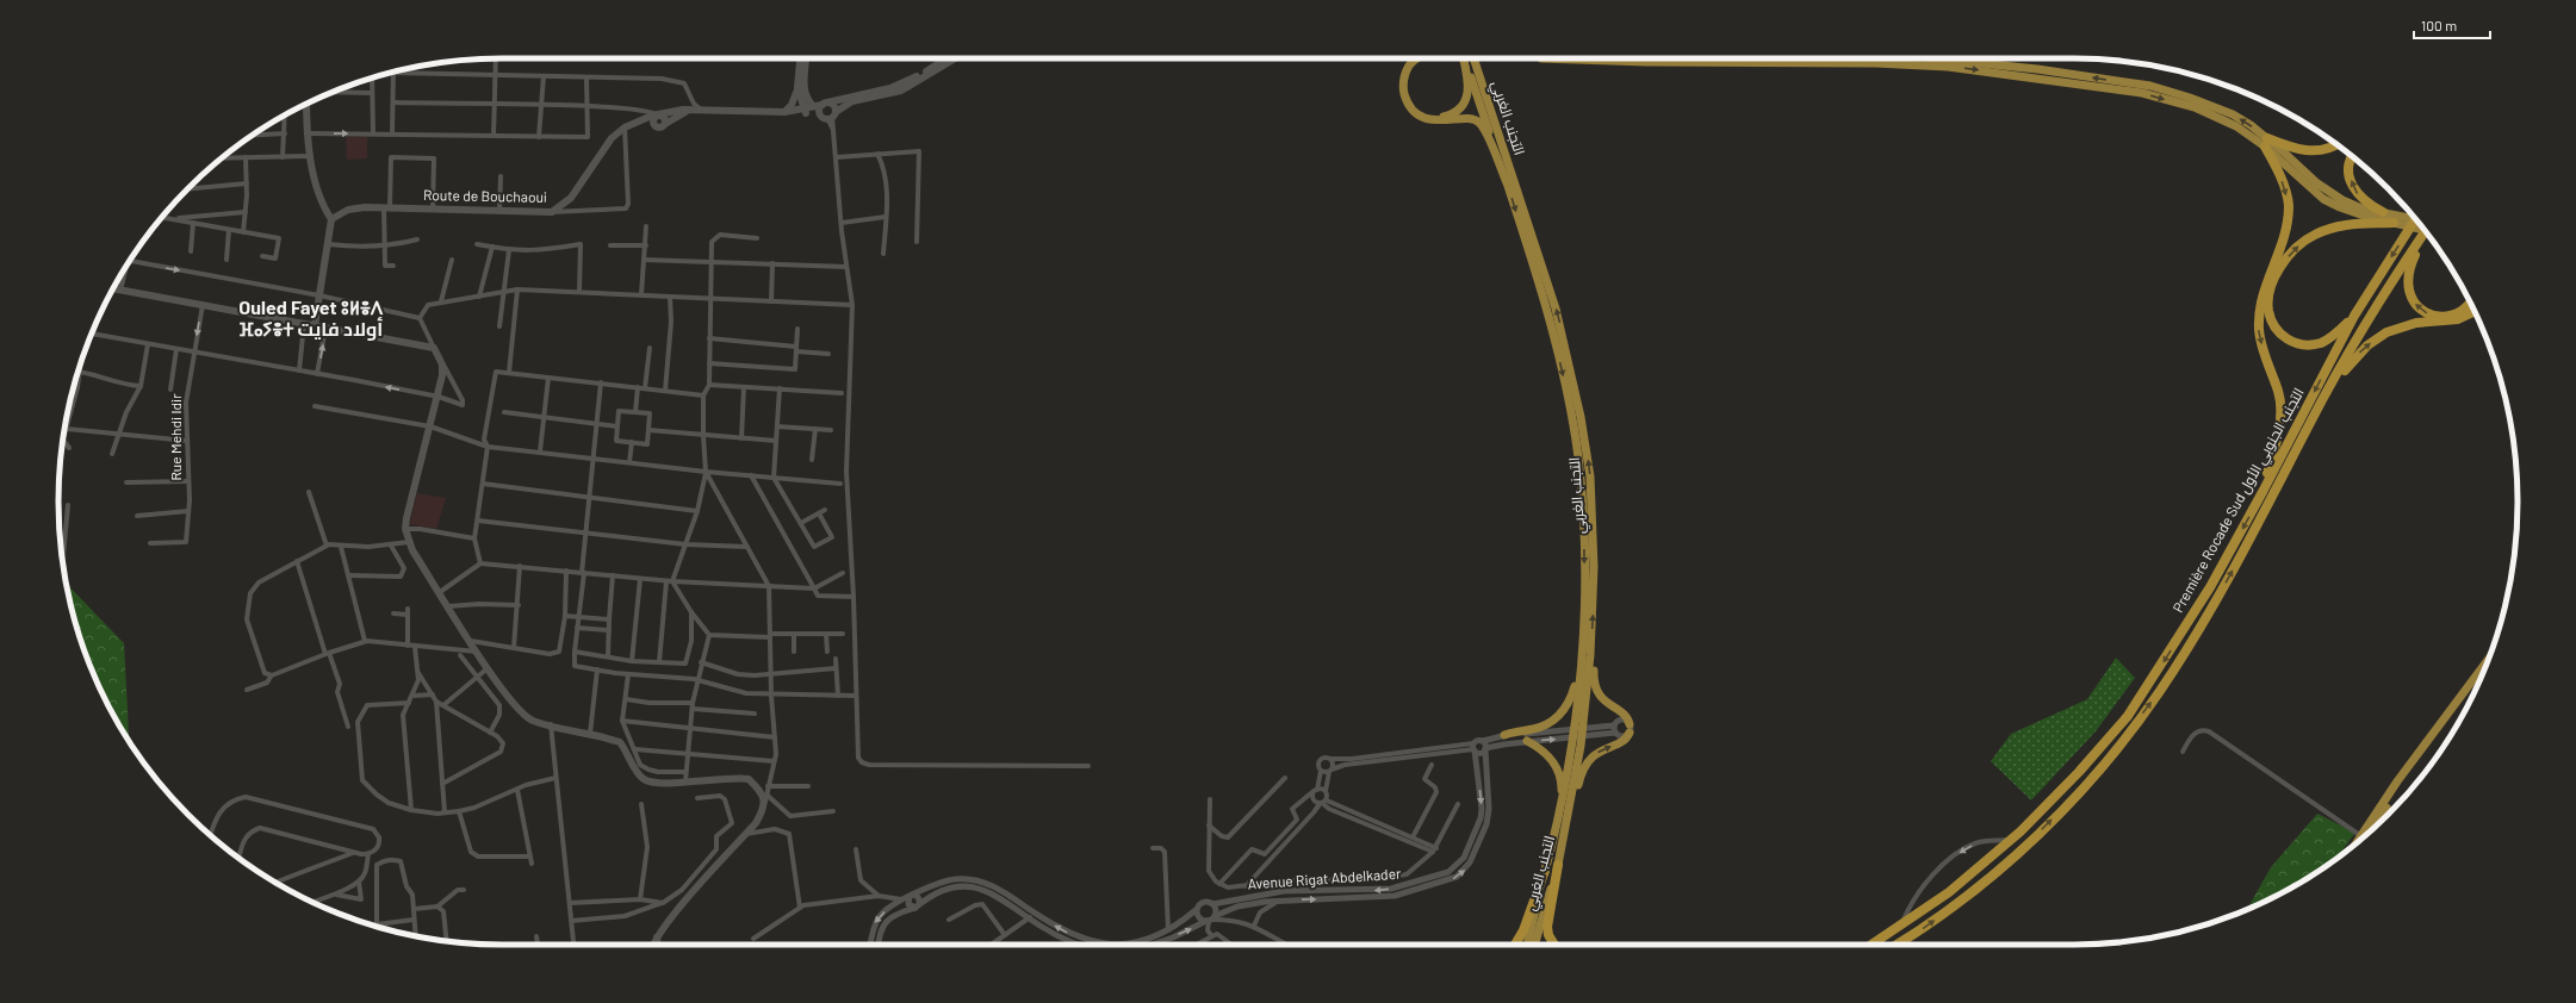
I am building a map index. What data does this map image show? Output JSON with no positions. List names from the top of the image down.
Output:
{
  "streets": {
    "highway": ["التجنب الغربي", "Première Rocade Sud التجنب الجنوبي الأول"],
    "main road": ["Route de Bouchaoui"],
    "street": ["Rue Mehdi Idir", "Avenue Rigat Abdelkader"]
  },
  "districts": ["Ouled Fayet ⵓⵍⴻⴷ ⴼⴰⵢⴻⵜ أولاد فايت"],
  "scale_bar": "100 m"
}
